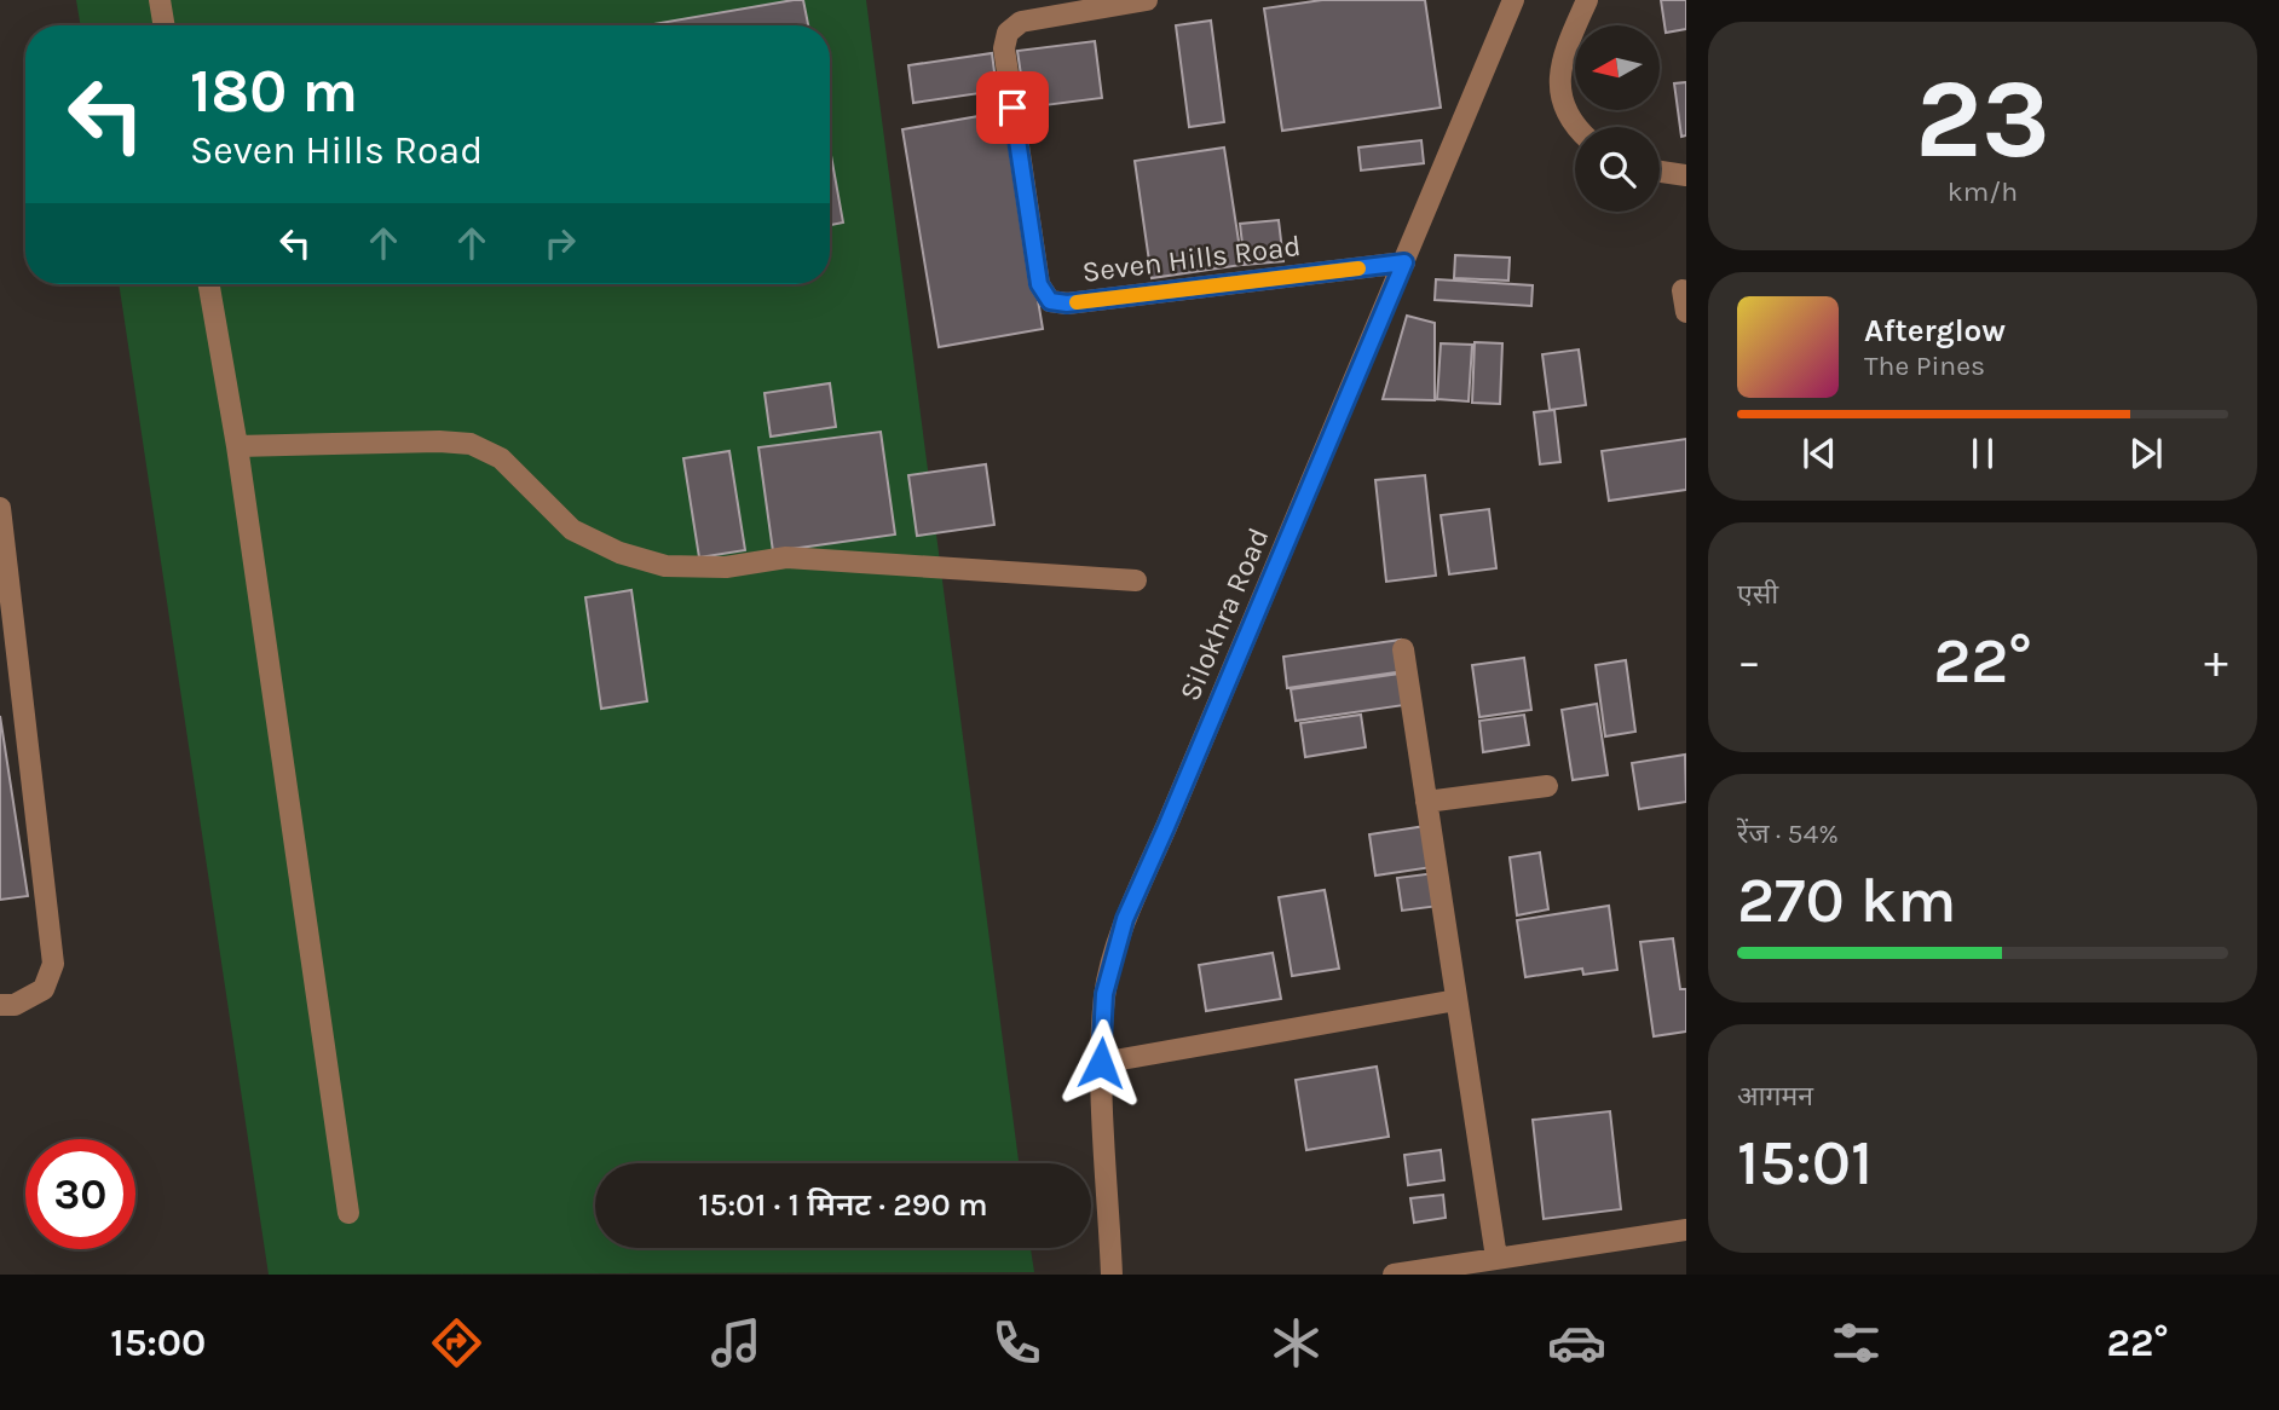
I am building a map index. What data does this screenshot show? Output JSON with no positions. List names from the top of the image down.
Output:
{
  "streets": {
    "street": ["Seven Hills Road", "Silokhra Road"]
  },
  "crossings": [
    ["Seven Hills Road", "Silokhra Road"]
  ],
  "north": "left",
  "page": {
    "tile": [
      ["23", "km/h"],
      "एसी",
      ["रेंज · 54%", "270 km"],
      ["आगमन", "15:01"]
    ],
    "turn": ["180 m", "Seven Hills Road"],
    "song": ["Afterglow", "The Pines"],
    "heat": ["−", "22°", "+"],
    "limit": "30",
    "trip": "15:01 · 1 मिनट · 290 m",
    "tabs": ["15:00", "22°"]
  }
}
